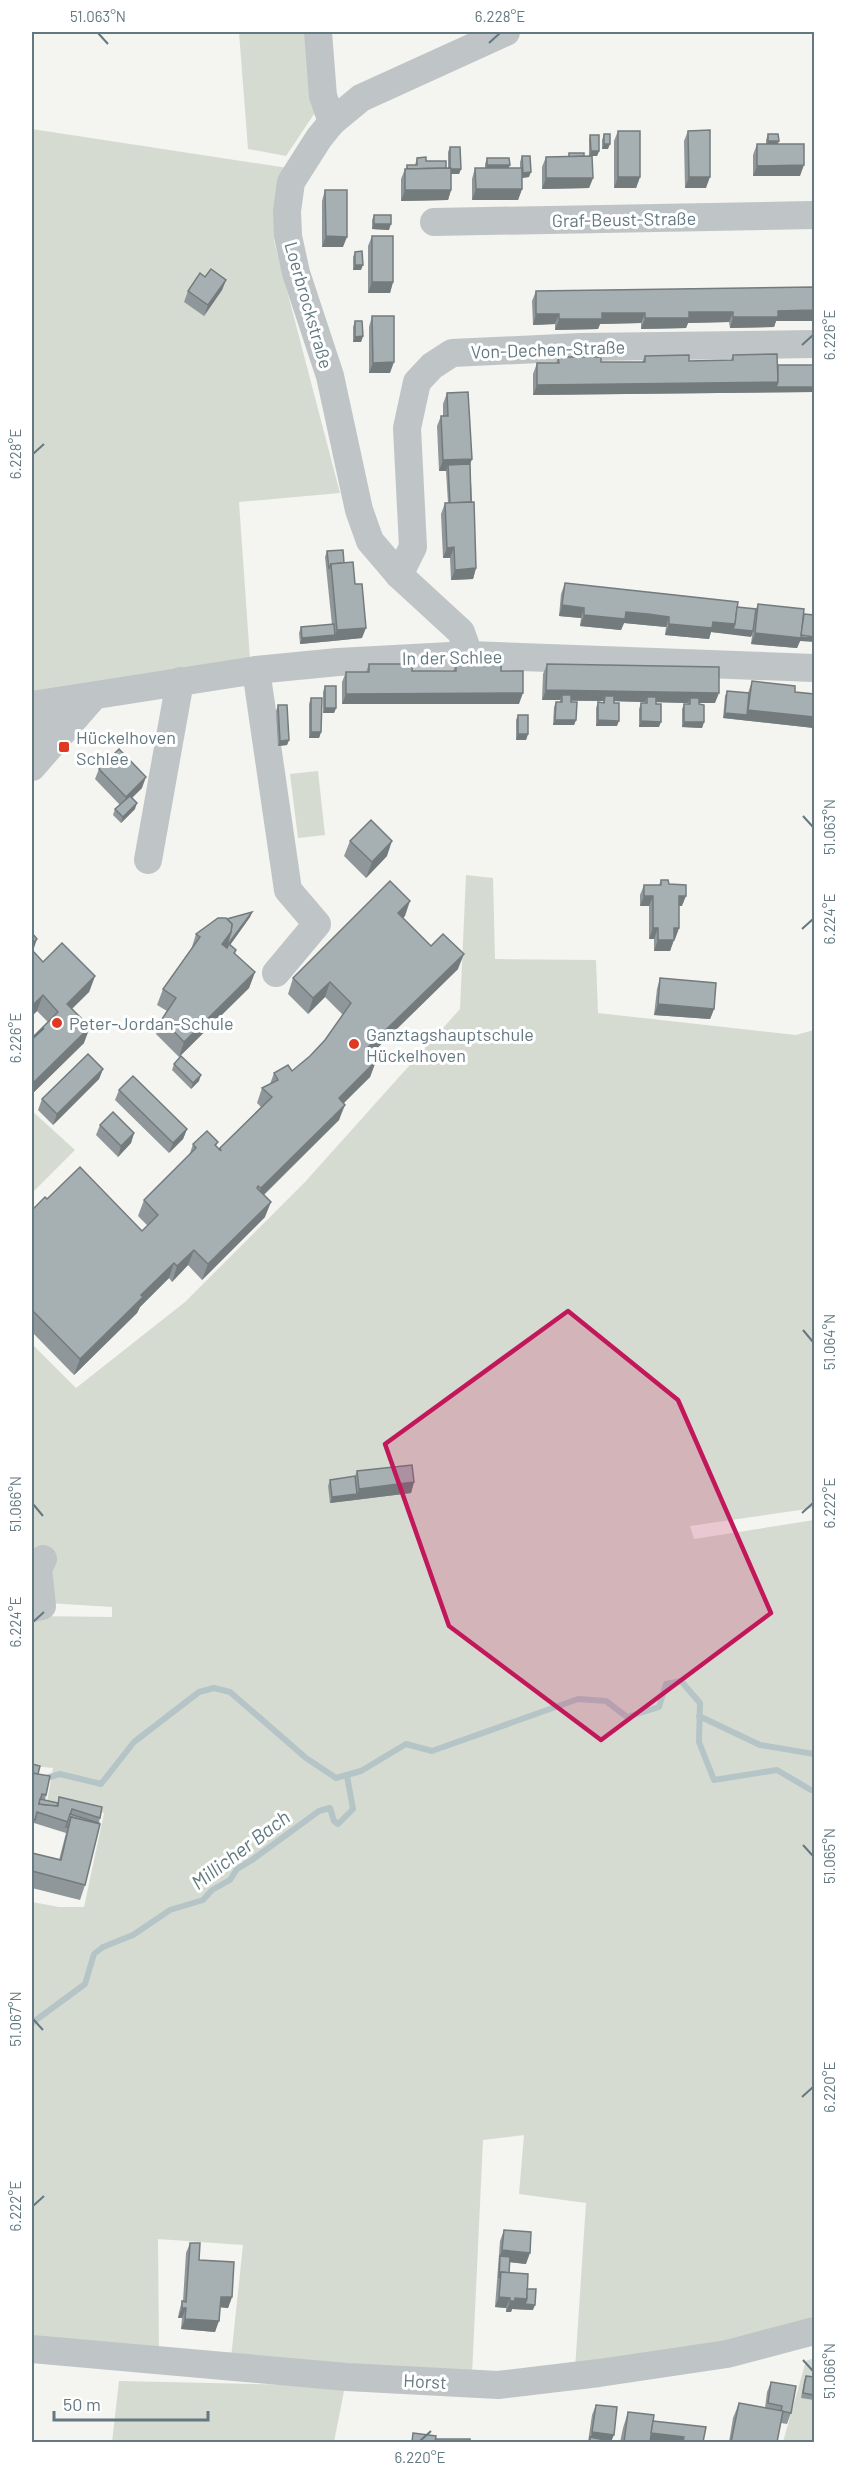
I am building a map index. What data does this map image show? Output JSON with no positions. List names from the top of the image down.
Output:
{
  "streets": {
    "street": [
      "Graf-Beust-Straße",
      "Loerbrockstraße",
      "Von-Dechen-Straße",
      "In der Schlee",
      "Horst"
    ]
  },
  "crossings": [
    ["Loerbrockstraße", "Von-Dechen-Straße"],
    ["Loerbrockstraße", "In der Schlee"]
  ],
  "water": ["Millicher Bach"],
  "places": {
    "transit": ["Hückelhoven Schlee"],
    "other": ["Peter-Jordan-Schule", "Ganztagshauptschule Hückelhoven"]
  },
  "scale_bar": "50 m",
  "coordinates": [
    "51.063°N",
    "6.228°E",
    "6.226°E",
    "6.224°E",
    "51.064°N",
    "6.222°E",
    "51.066°N",
    "51.065°N",
    "51.067°N",
    "6.220°E"
  ]
}
